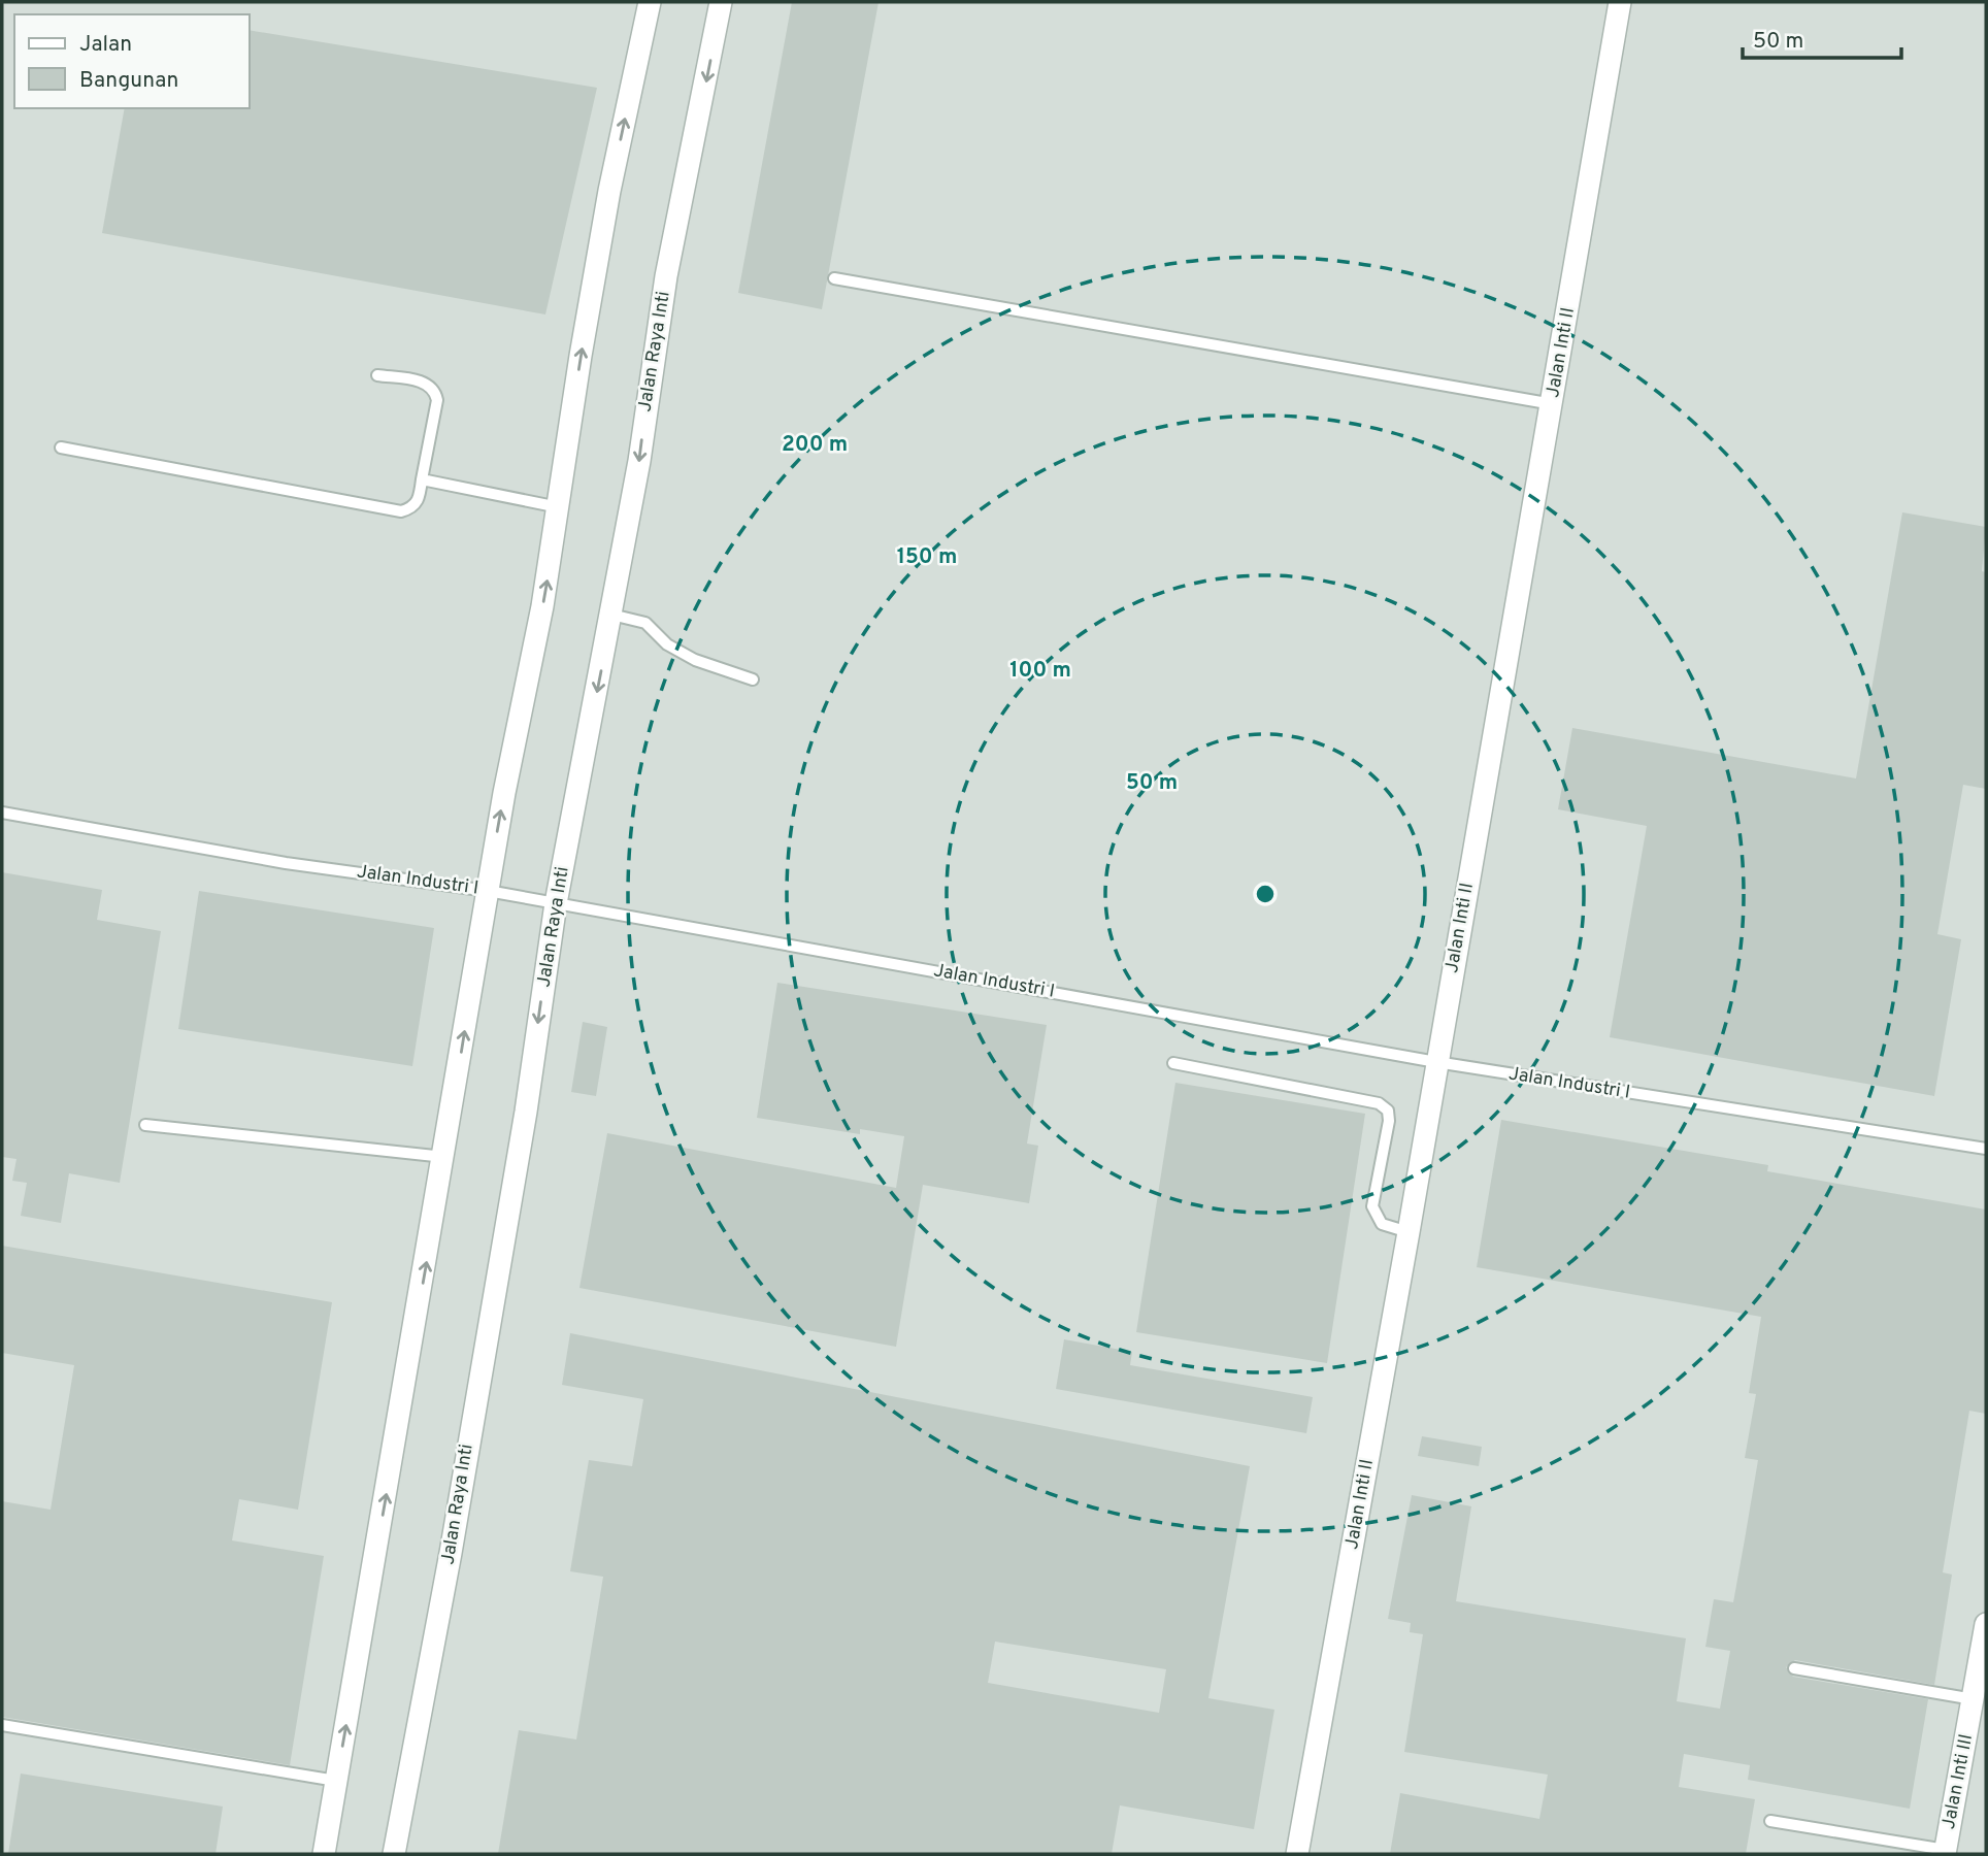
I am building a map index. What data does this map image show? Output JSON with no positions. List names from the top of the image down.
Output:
{
  "streets": {
    "street": ["Jalan Raya Inti", "Jalan Inti II", "Jalan Inti III"],
    "lane": ["Jalan Industri I"]
  },
  "crossings": [
    ["Jalan Raya Inti", "Jalan Industri I"],
    ["Jalan Inti II", "Jalan Industri I"]
  ],
  "legend": ["Jalan", "Bangunan"],
  "scale_bar": "50 m",
  "rings": [
    "200 m",
    "150 m",
    "100 m",
    "50 m"
  ]
}
